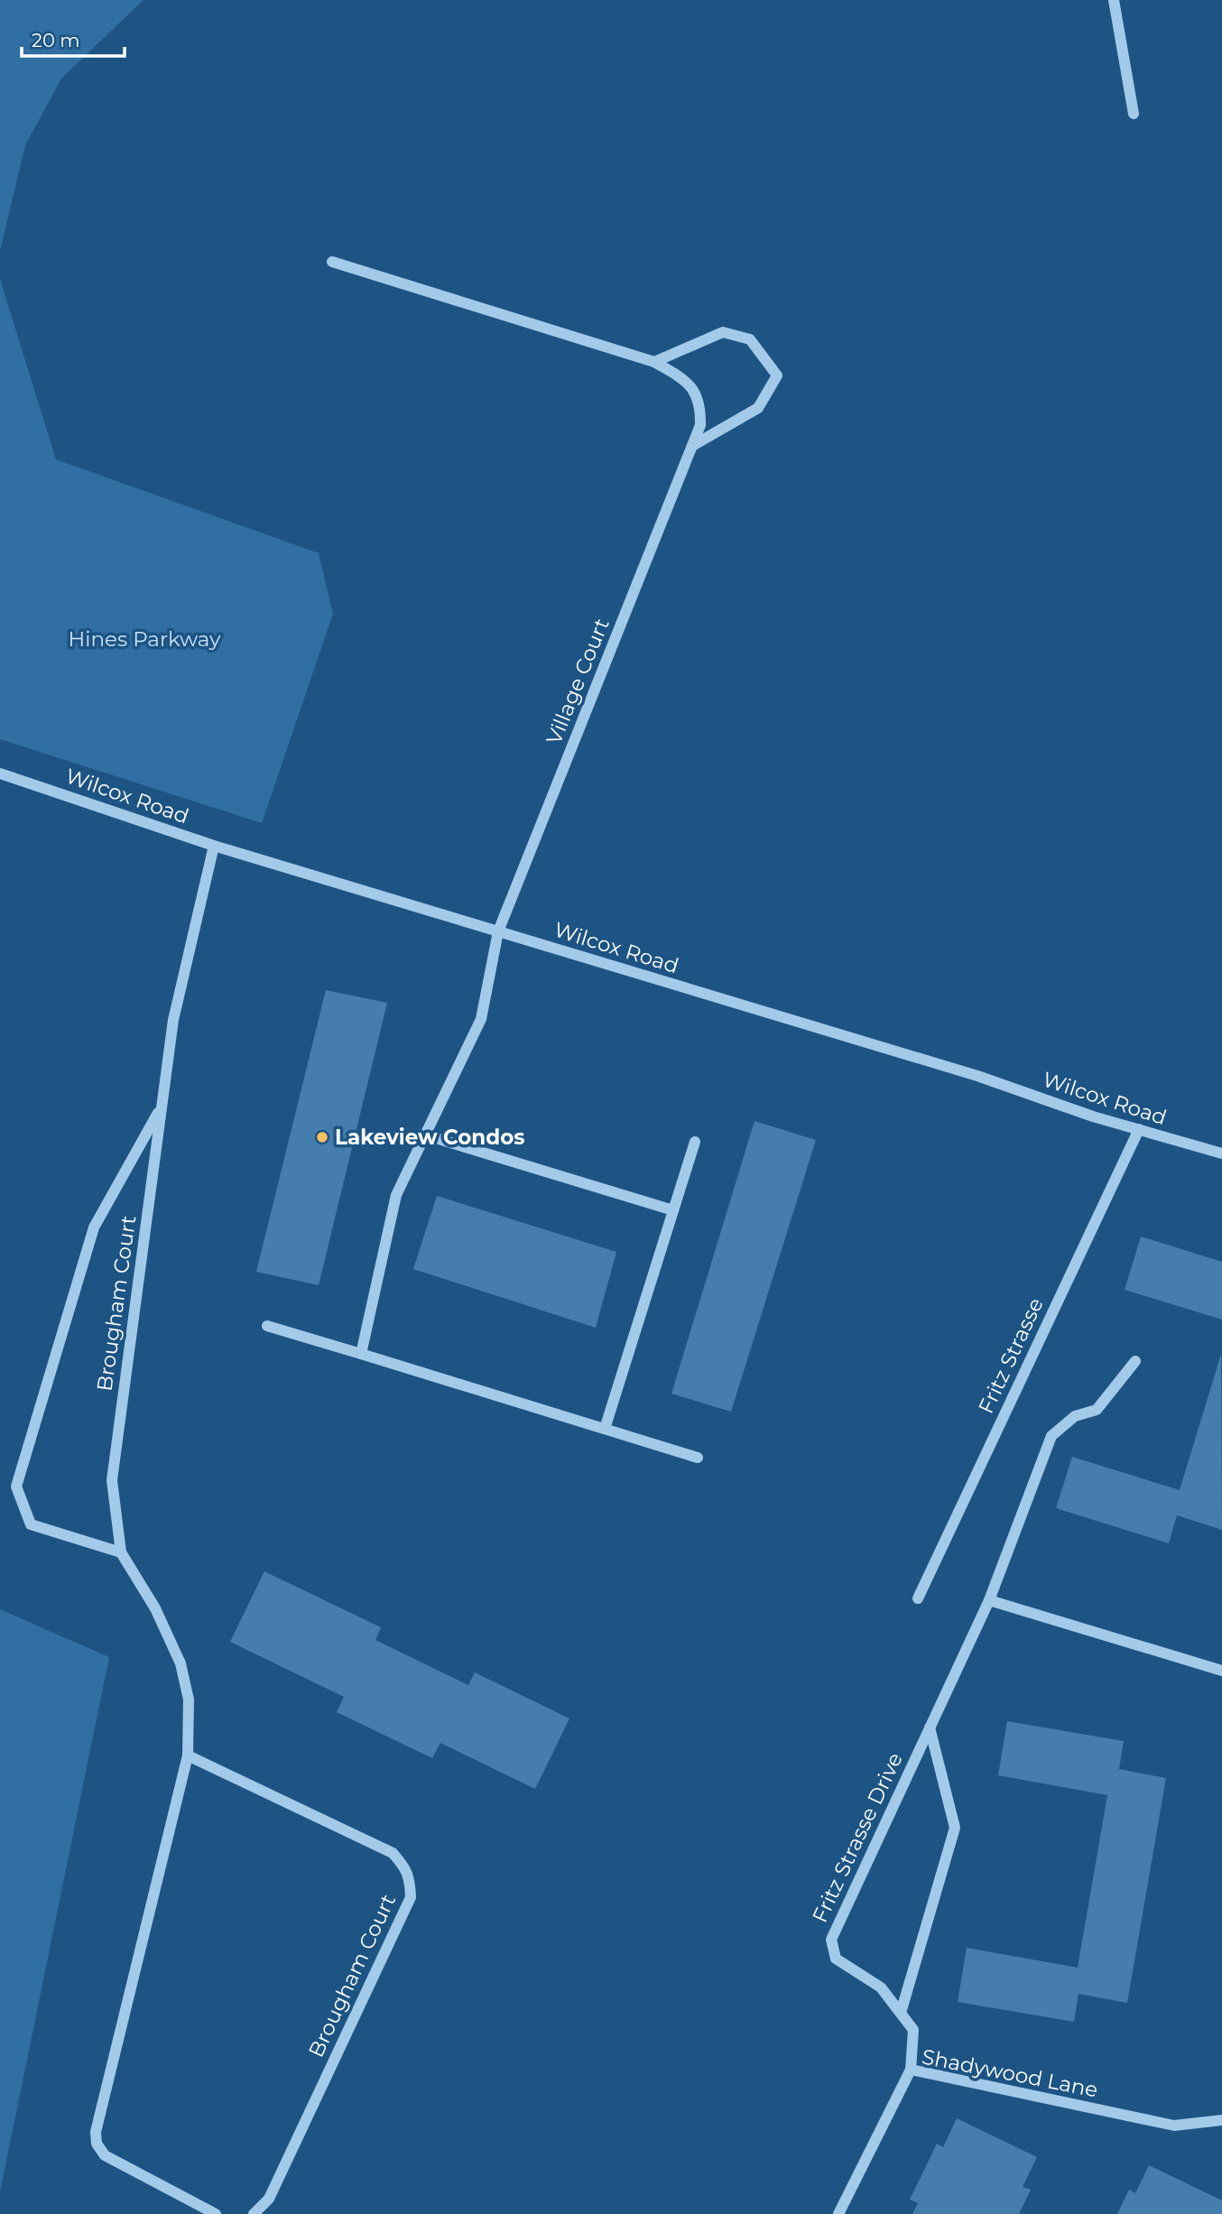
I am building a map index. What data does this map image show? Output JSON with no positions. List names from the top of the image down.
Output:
{
  "streets": {
    "street": [
      "Village Court",
      "Wilcox Road",
      "Brougham Court",
      "Fritz Strasse",
      "Fritz Strasse Drive",
      "Shadywood Lane"
    ]
  },
  "crossings": [
    ["Village Court", "Wilcox Road"],
    ["Wilcox Road", "Brougham Court"],
    ["Wilcox Road", "Fritz Strasse"],
    ["Fritz Strasse Drive", "Shadywood Lane"]
  ],
  "parks": ["Hines Parkway"],
  "places": ["Lakeview Condos"],
  "scale_bar": "20 m"
}
